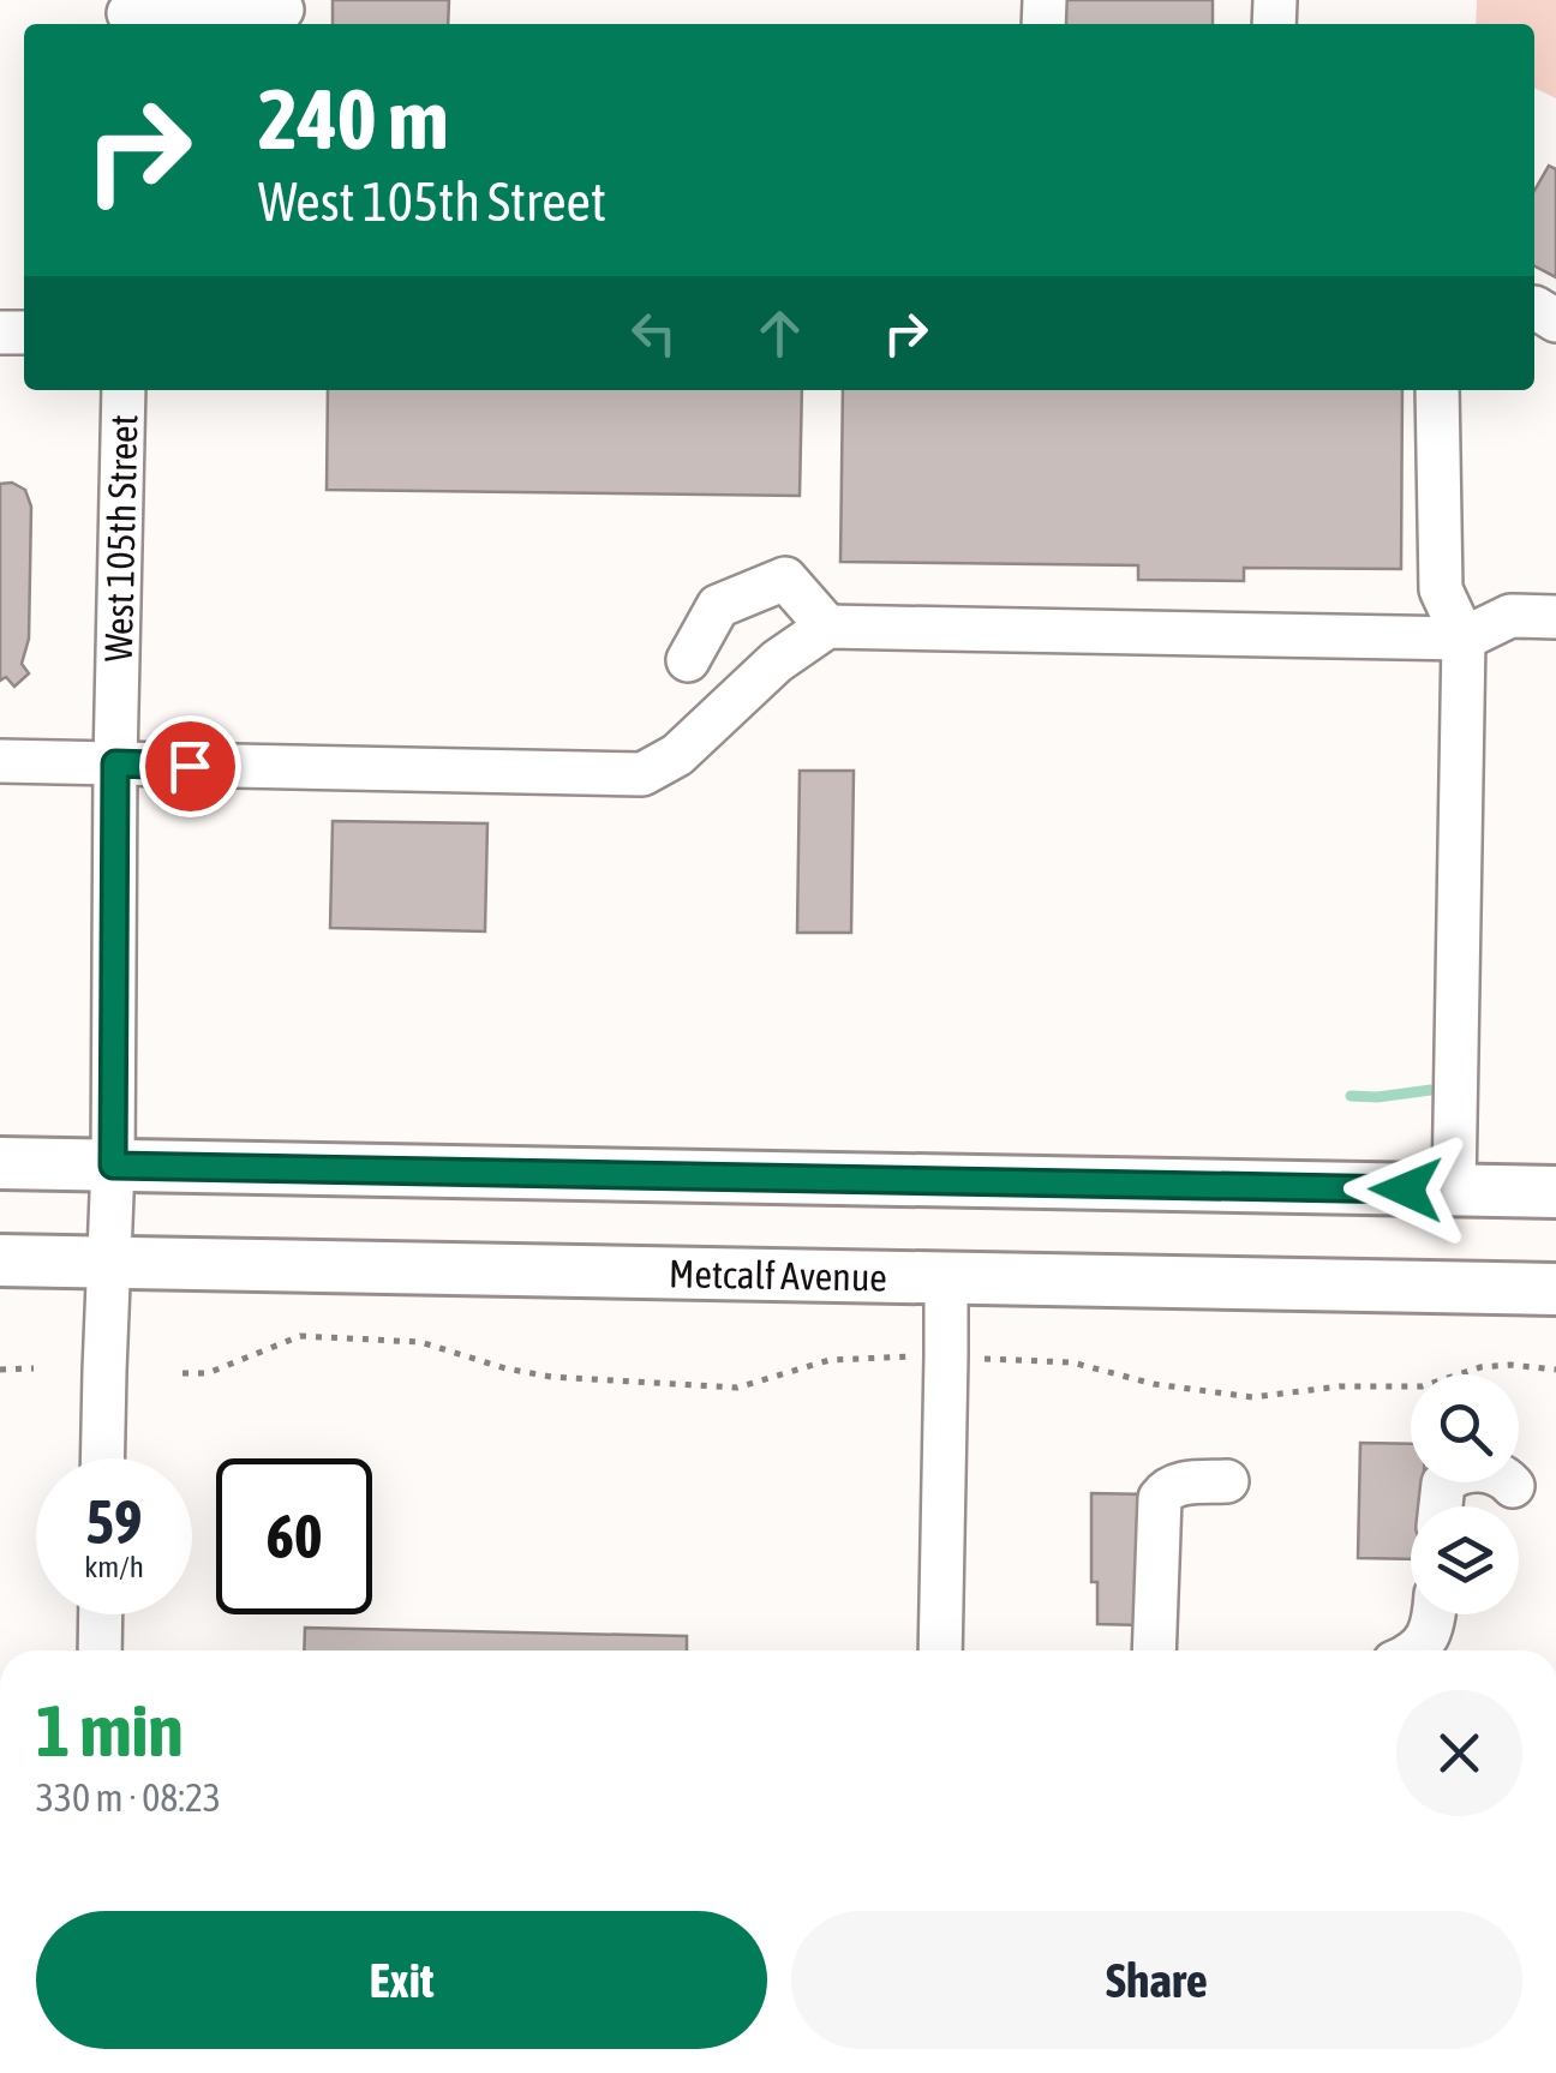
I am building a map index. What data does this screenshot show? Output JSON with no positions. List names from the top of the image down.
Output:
{
  "streets": {
    "main road": ["Metcalf Avenue"],
    "street": ["West 105th Street"]
  },
  "crossings": [
    ["West 105th Street", "Metcalf Avenue"]
  ],
  "page": {
    "turn": ["240 m", "West 105th Street"],
    "speed": "59 km/h",
    "limit": "60",
    "heading": ["1 min", "330 m · 08:23"],
    "buttons": ["Exit", "Share"]
  }
}
